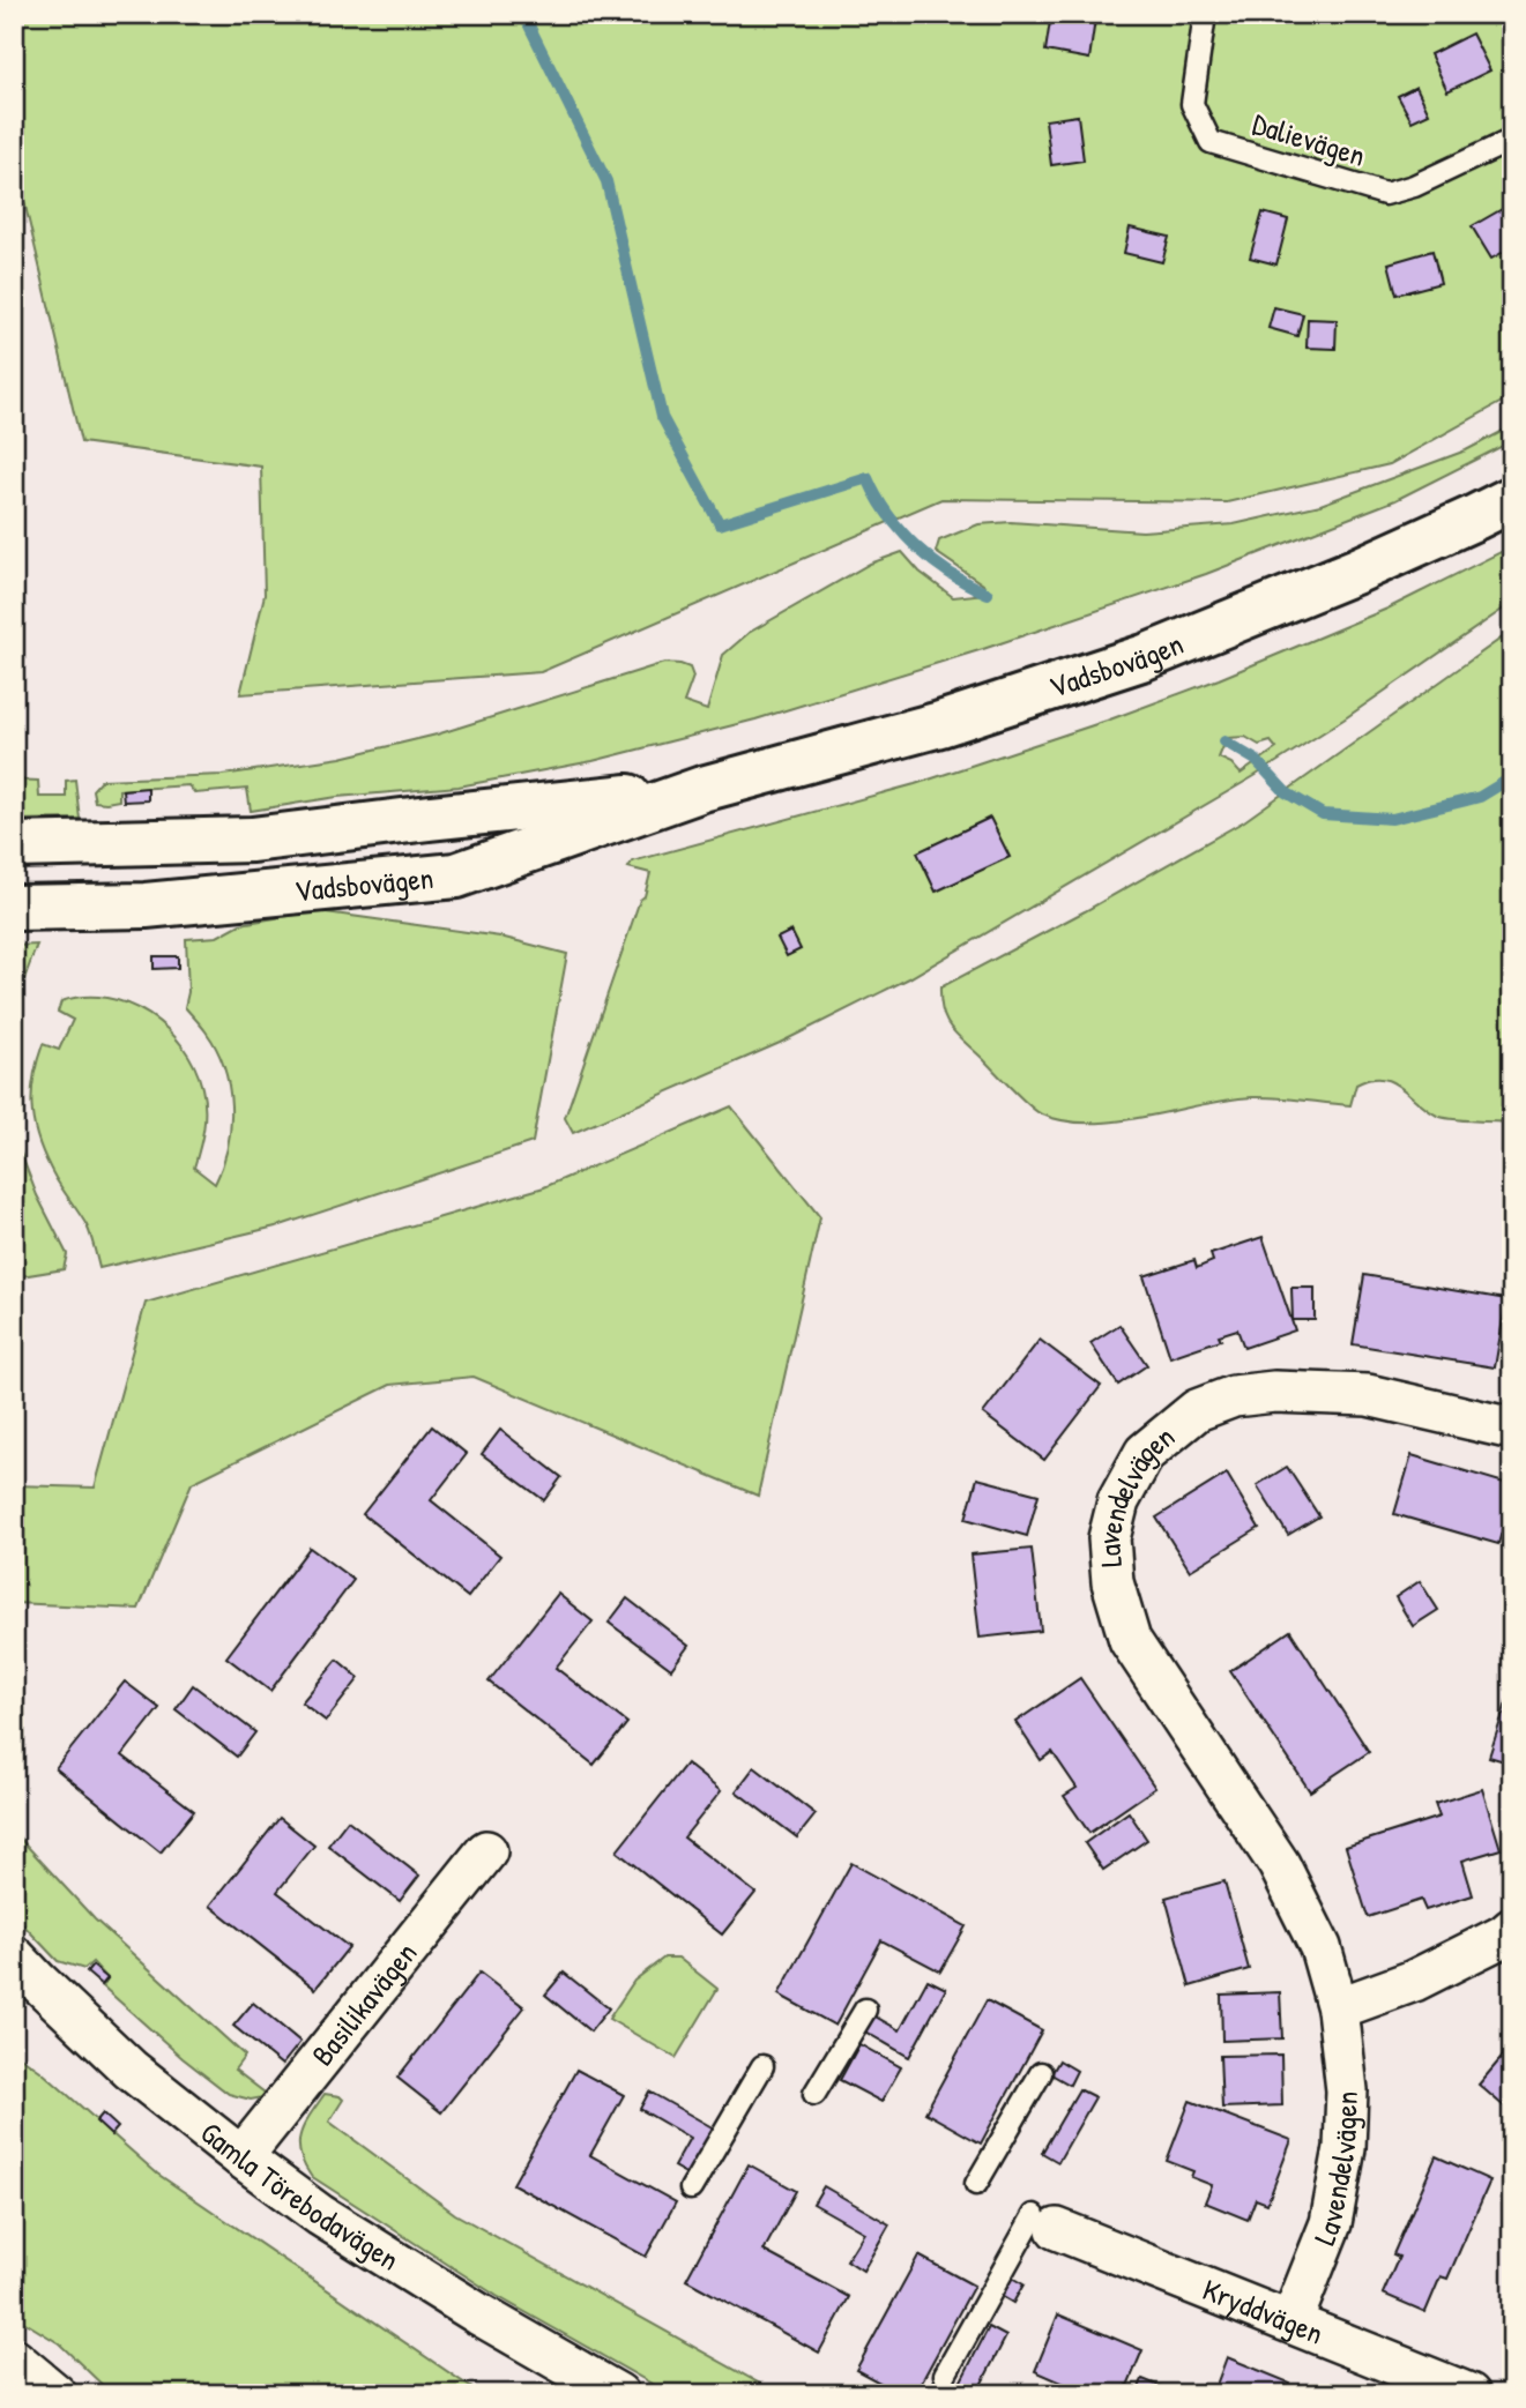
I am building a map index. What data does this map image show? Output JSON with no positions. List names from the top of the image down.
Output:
{
  "streets": {
    "main road": ["Vadsbovägen"],
    "street": [
      "Lavendelvägen",
      "Basilikavägen",
      "Gamla Törebodavägen",
      "Kryddvägen"
    ],
    "lane": ["Dalievägen"]
  },
  "crossings": [
    ["Lavendelvägen", "Kryddvägen"],
    ["Basilikavägen", "Gamla Törebodavägen"]
  ]
}
